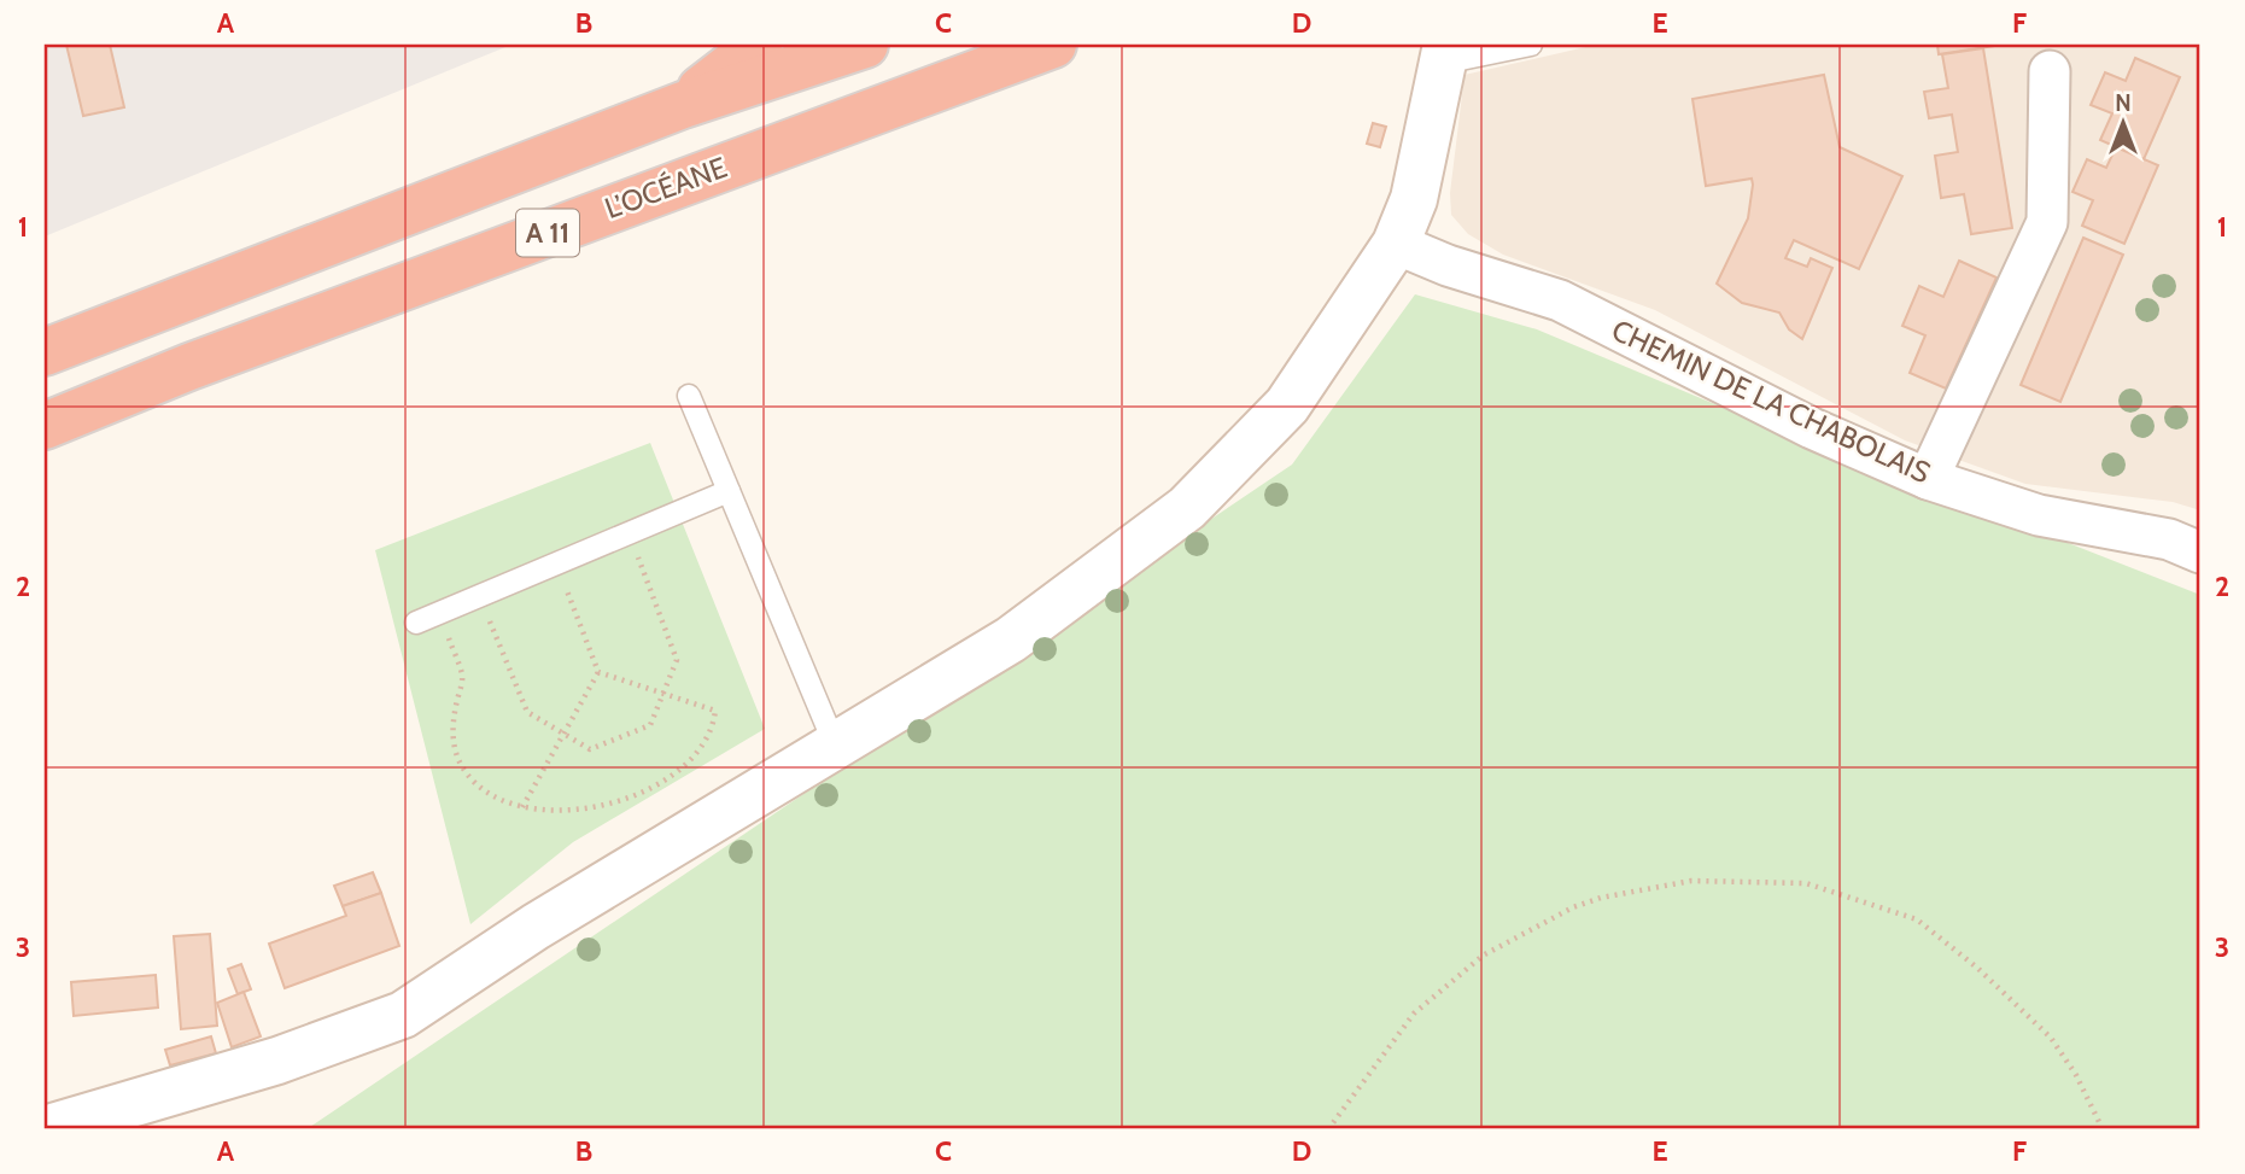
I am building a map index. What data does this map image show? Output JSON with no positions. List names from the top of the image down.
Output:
{
  "streets": {
    "highway": ["L’OCÉANE", "A 11"],
    "street": ["CHEMIN DE LA CHABOLAIS"]
  },
  "north": "top",
  "grid": {
    "columns": [
      "A",
      "B",
      "C",
      "D",
      "E",
      "F"
    ],
    "rows": ["1", "2", "3"]
  }
}
